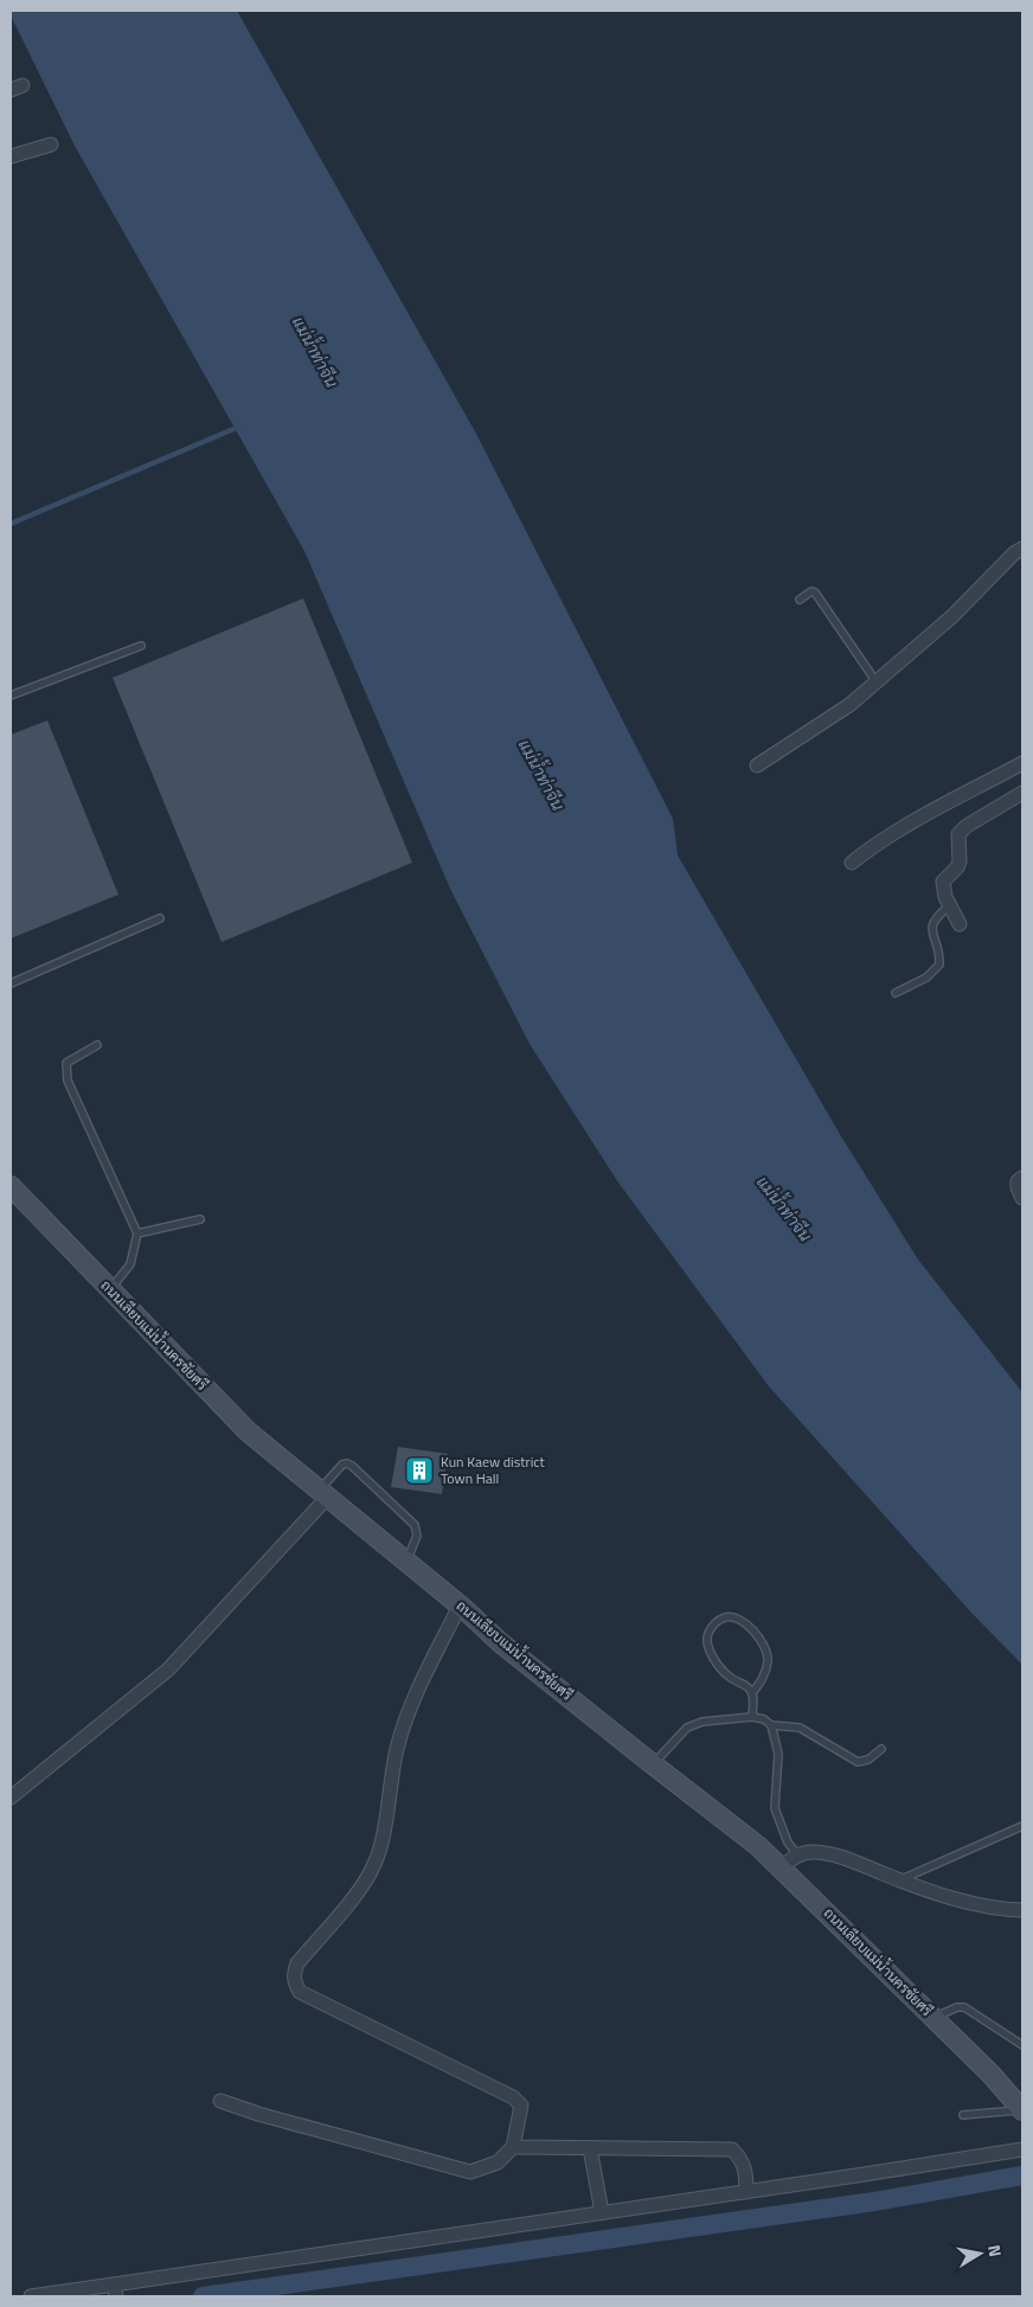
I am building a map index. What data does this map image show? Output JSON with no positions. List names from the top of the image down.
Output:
{
  "streets": {
    "main road": ["ถนนเลียบแม่น้ำนครชัยศรี"]
  },
  "water": ["แม่น้ำท่าจีน"],
  "places": {
    "building": ["Kun Kaew district Town Hall"]
  },
  "north": "right"
}
